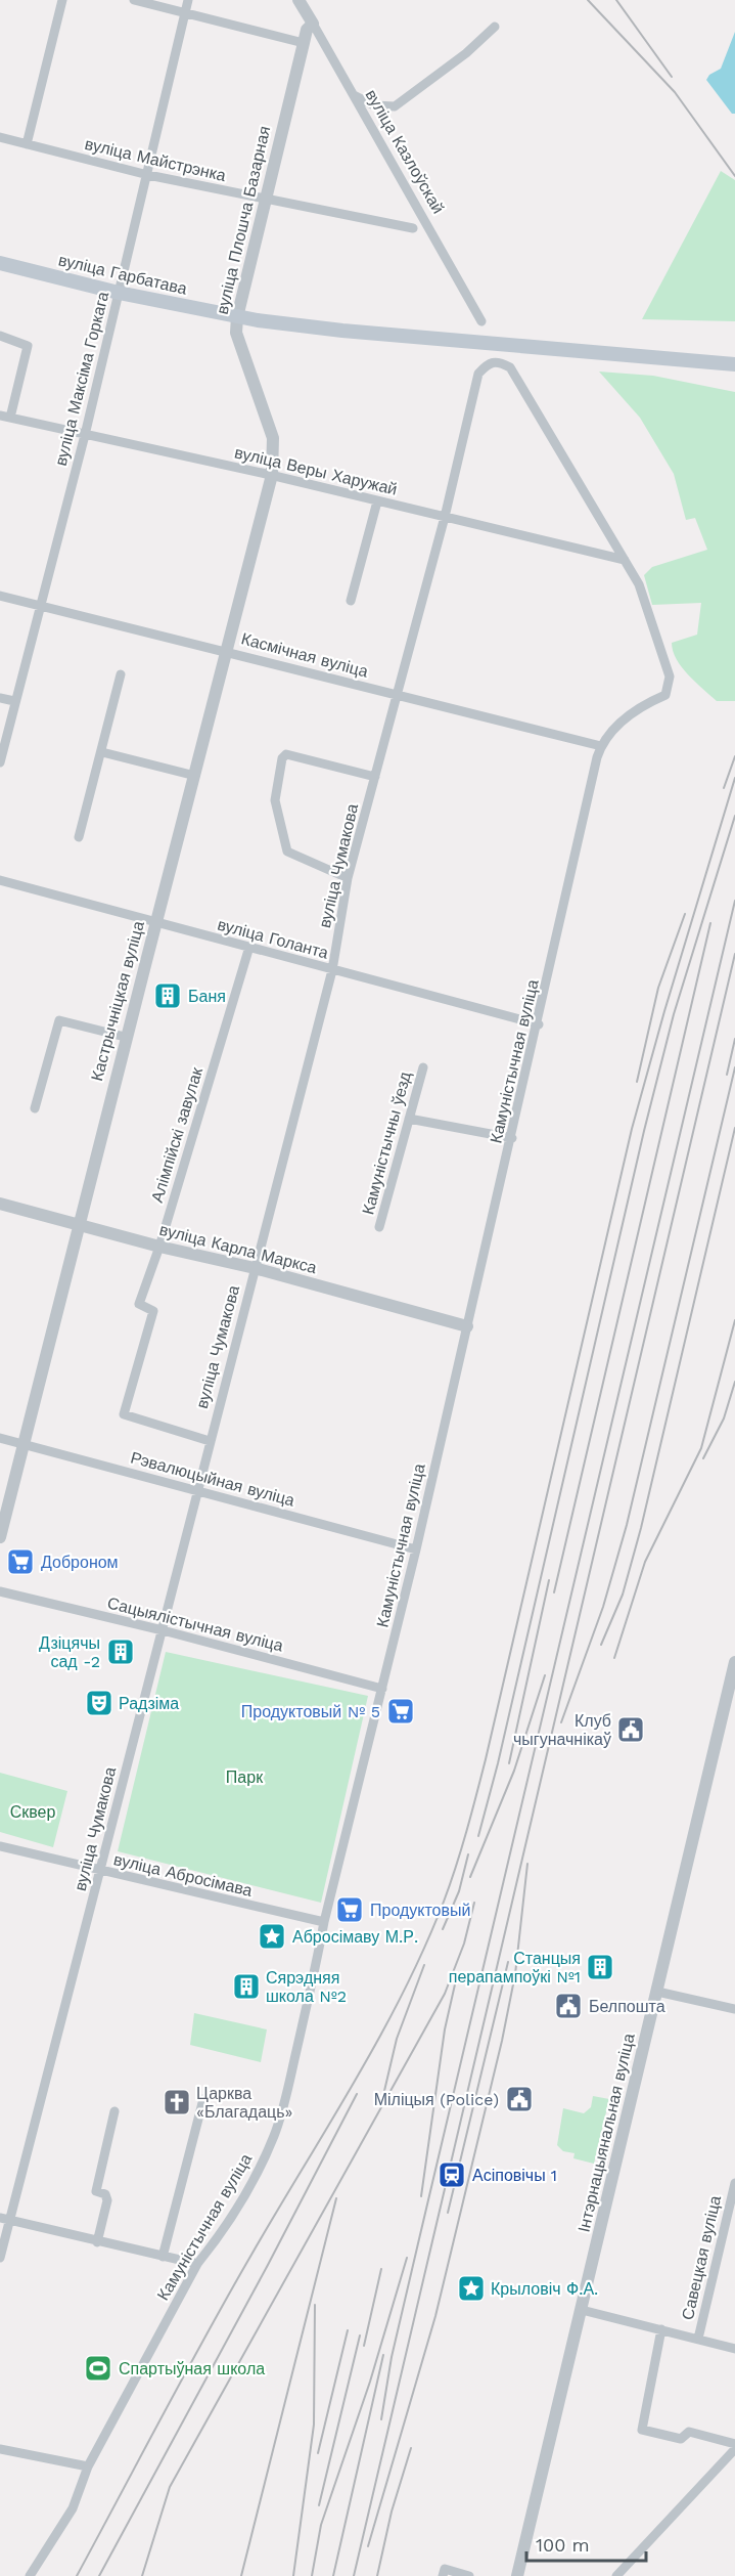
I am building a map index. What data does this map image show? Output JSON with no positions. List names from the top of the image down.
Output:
{
  "streets": {
    "main road": ["вуліца Гарбатава"],
    "street": [
      "вуліца Казлоўскай",
      "вуліца Майстрэнка",
      "вуліца Плошча Базарная",
      "вуліца Максіма Горкага",
      "вуліца Веры Харужай",
      "Касмічная вуліца",
      "вуліца Чумакова",
      "вуліца Голанта",
      "Кастрычніцкая вуліца",
      "Камуністычная вуліца",
      "Алімпійскі завулак",
      "Камуністычны ўезд",
      "вуліца Карла Маркса",
      "Рэвалюцыйная вуліца",
      "Сацыялістычная вуліца",
      "вуліца Абросімава",
      "Інтэрнацыянальная вуліца",
      "Савецкая вуліца"
    ]
  },
  "crossings": [
    ["вуліца Майстрэнка", "вуліца Плошча Базарная"],
    ["вуліца Майстрэнка", "вуліца Максіма Горкага"],
    ["вуліца Плошча Базарная", "вуліца Гарбатава"],
    ["вуліца Плошча Базарная", "вуліца Веры Харужай"],
    ["вуліца Плошча Базарная", "Кастрычніцкая вуліца"],
    ["вуліца Гарбатава", "вуліца Максіма Горкага"],
    ["вуліца Максіма Горкага", "вуліца Веры Харужай"],
    ["вуліца Максіма Горкага", "Касмічная вуліца"],
    ["вуліца Веры Харужай", "вуліца Чумакова"],
    ["вуліца Веры Харужай", "Кастрычніцкая вуліца"],
    ["вуліца Веры Харужай", "Камуністычная вуліца"],
    ["Касмічная вуліца", "вуліца Чумакова"],
    ["Касмічная вуліца", "Кастрычніцкая вуліца"],
    ["Касмічная вуліца", "Камуністычная вуліца"],
    ["вуліца Чумакова", "вуліца Голанта"],
    ["вуліца Чумакова", "Камуністычная вуліца"],
    ["вуліца Чумакова", "Алімпійскі завулак"],
    ["вуліца Чумакова", "вуліца Карла Маркса"],
    ["вуліца Чумакова", "Рэвалюцыйная вуліца"],
    ["вуліца Чумакова", "Сацыялістычная вуліца"],
    ["вуліца Чумакова", "вуліца Абросімава"],
    ["вуліца Голанта", "Кастрычніцкая вуліца"],
    ["вуліца Голанта", "Камуністычная вуліца"],
    ["вуліца Голанта", "Алімпійскі завулак"],
    ["Кастрычніцкая вуліца", "вуліца Карла Маркса"],
    ["Кастрычніцкая вуліца", "Рэвалюцыйная вуліца"],
    ["Камуністычная вуліца", "вуліца Карла Маркса"],
    ["Камуністычная вуліца", "Рэвалюцыйная вуліца"],
    ["Камуністычная вуліца", "Сацыялістычная вуліца"],
    ["Камуністычная вуліца", "вуліца Абросімава"],
    ["Алімпійскі завулак", "вуліца Карла Маркса"]
  ],
  "parks": ["Парк", "Сквер"],
  "places": {
    "building": [
      "Баня",
      "Дзіцячы сад -2",
      "Станцыя перапампоўкі №1",
      "Сярэдняя школа №2"
    ],
    "supermarket": ["Доброном", "Продуктовый № 5", "Продуктовый"],
    "theatre": ["Радзіма"],
    "public building": ["Клуб чыгуначнікаў", "Белпошта", "Міліцыя (Police)"],
    "place": ["Абросімаву М.Р.", "Крыловіч Ф.А."],
    "church": ["Царква «Благадаць»"],
    "station": ["Асіповічы 1"],
    "sports": ["Спартыўная школа"]
  },
  "scale_bar": "100 m"
}
